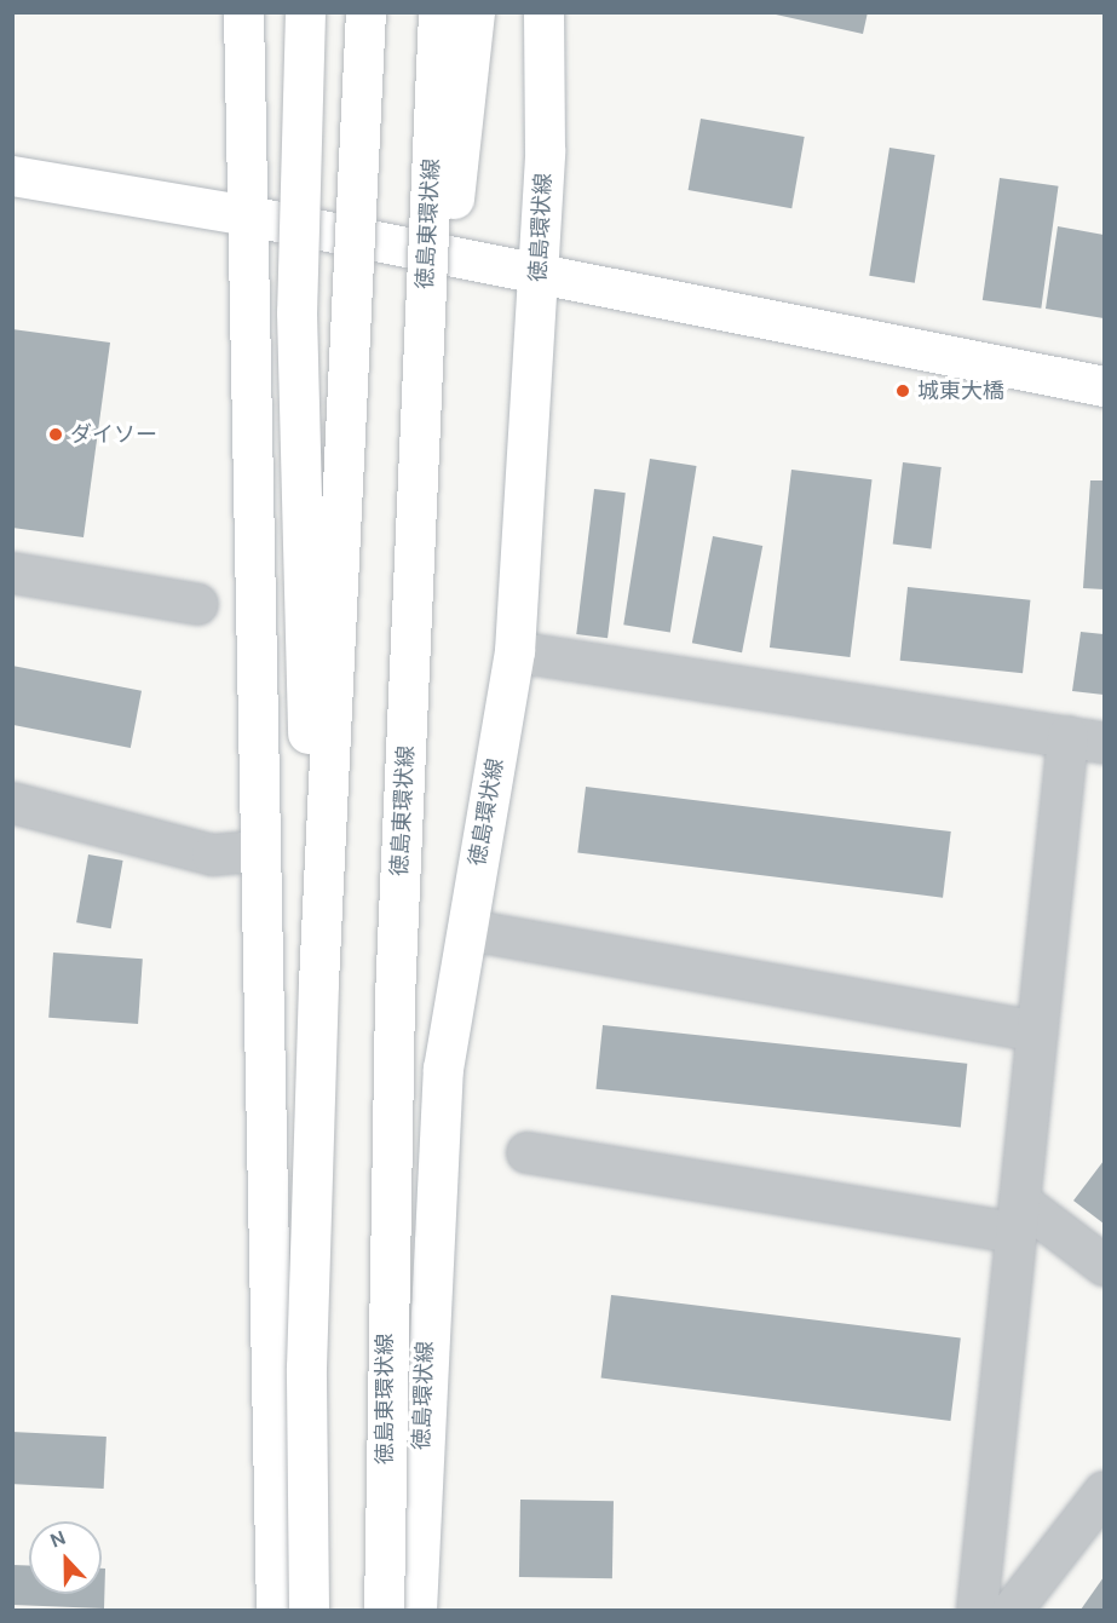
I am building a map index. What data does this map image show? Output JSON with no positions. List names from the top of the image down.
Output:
{
  "streets": {
    "main road": ["徳島東環状線", "徳島環状線"]
  },
  "places": ["城東大橋", "ダイソー"],
  "north": "top"
}
